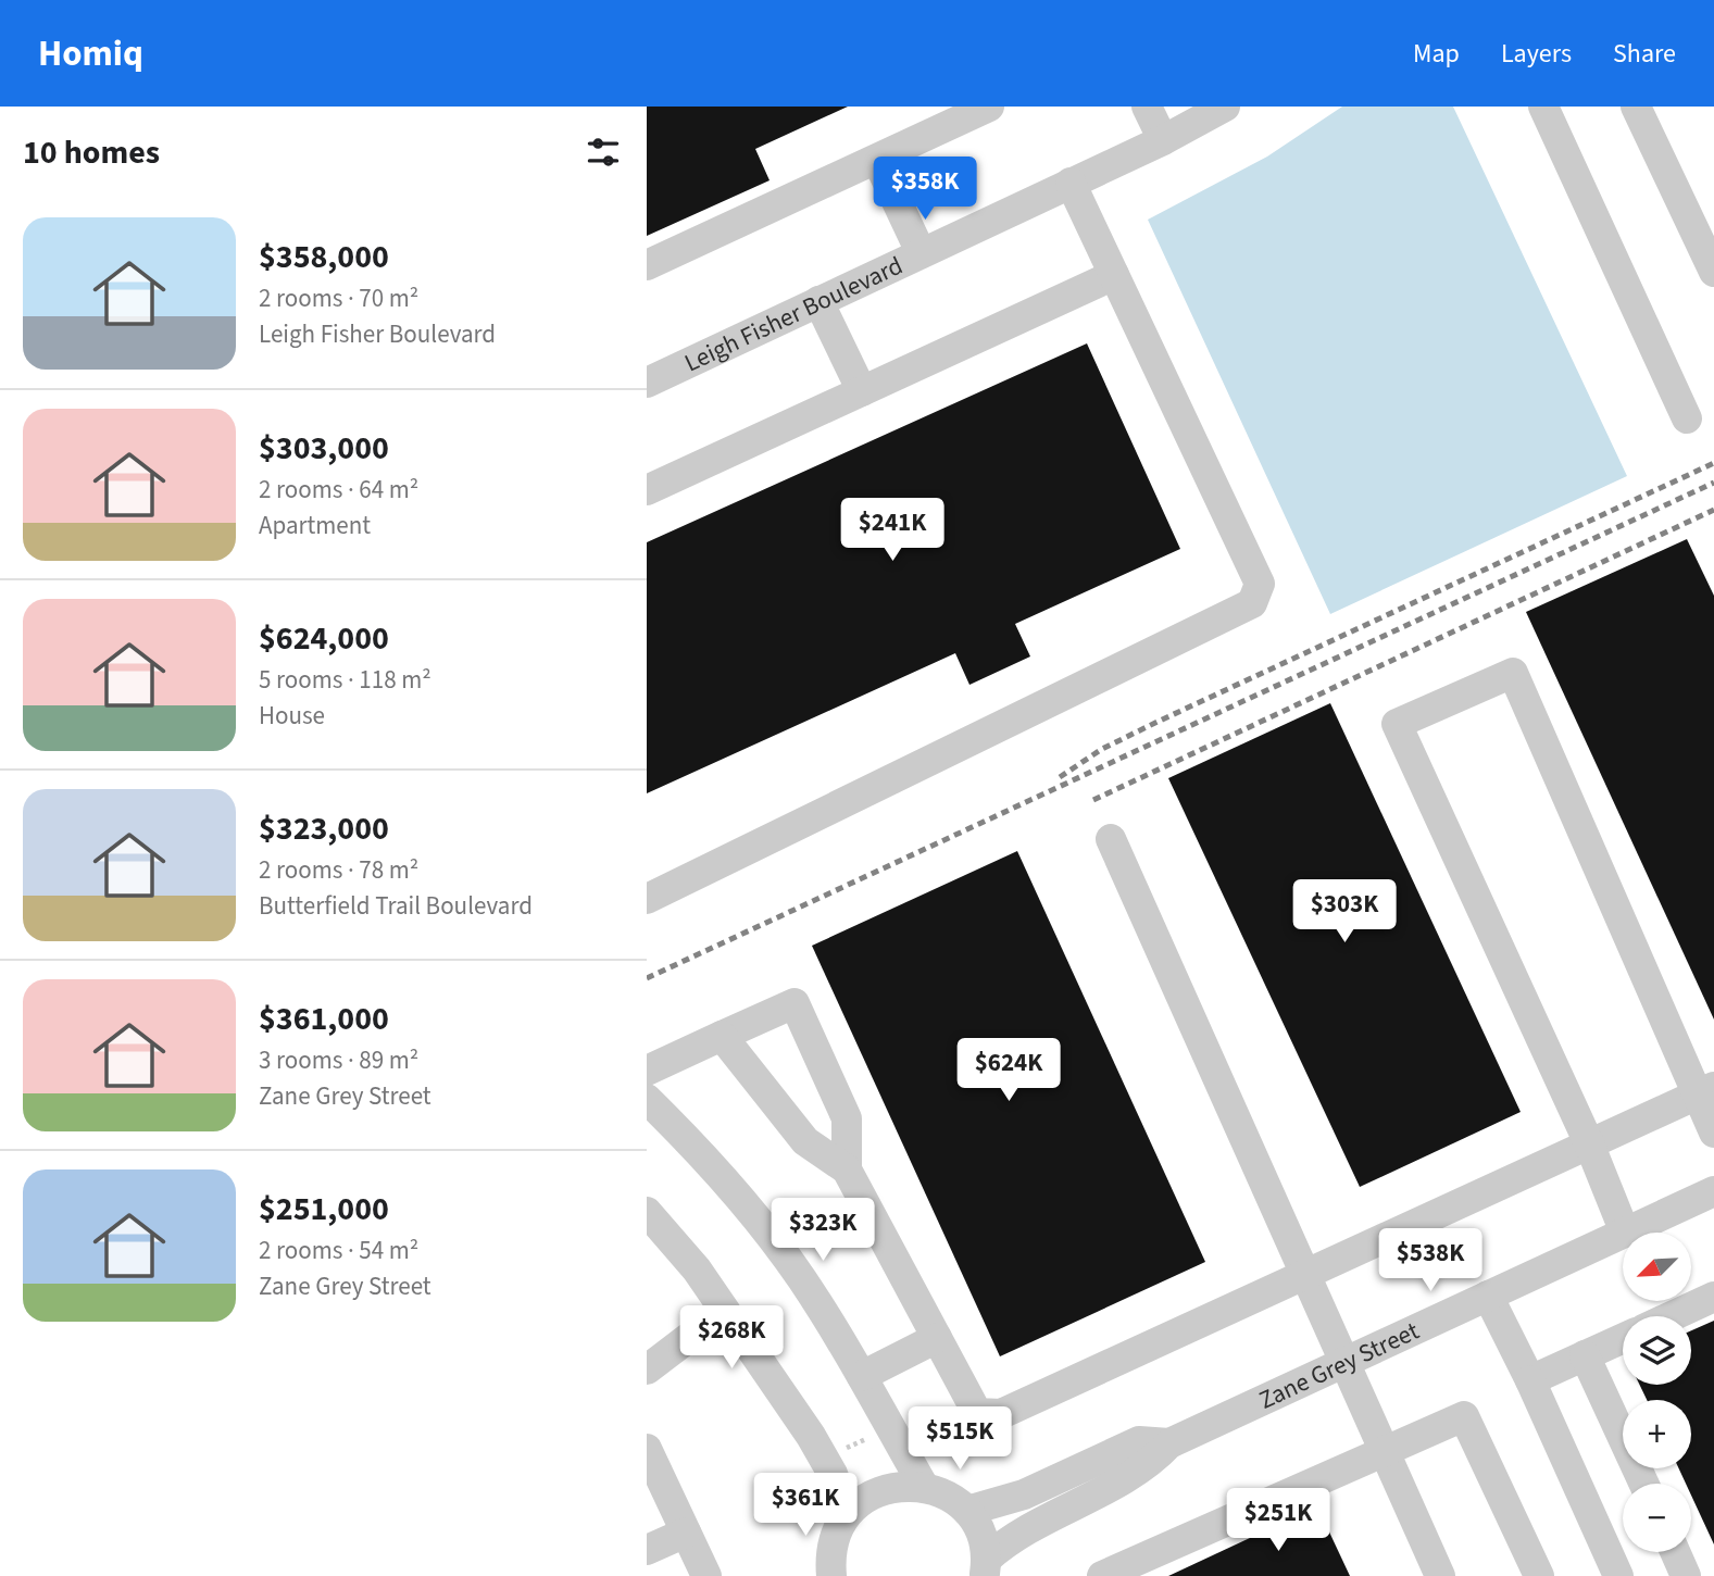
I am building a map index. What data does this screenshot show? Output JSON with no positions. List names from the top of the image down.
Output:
{
  "streets": {
    "street": ["Leigh Fisher Boulevard", "Zane Grey Street"]
  },
  "north": "bottom left",
  "page": {
    "header": "Homiq",
    "nav": ["Map", "Layers", "Share"],
    "heading": "10 homes",
    "price": [
      "$358K",
      "$241K",
      "$303K",
      "$624K",
      "$323K",
      "$538K",
      "$268K",
      "$515K",
      "$361K",
      "$251K"
    ],
    "list": [
      {
        "name": "$358,000",
        "note": "2 rooms · 70 m² · Leigh Fisher Boulevard"
      },
      {
        "name": "$303,000",
        "note": "2 rooms · 64 m² · Apartment"
      },
      {
        "name": "$624,000",
        "note": "5 rooms · 118 m² · House"
      },
      {
        "name": "$323,000",
        "note": "2 rooms · 78 m² · Butterfield Trail Boulevard"
      },
      {
        "name": "$361,000",
        "note": "3 rooms · 89 m² · Zane Grey Street"
      },
      {
        "name": "$251,000",
        "note": "2 rooms · 54 m² · Zane Grey Street"
      }
    ],
    "map_buttons": ["+", "−"]
  }
}
